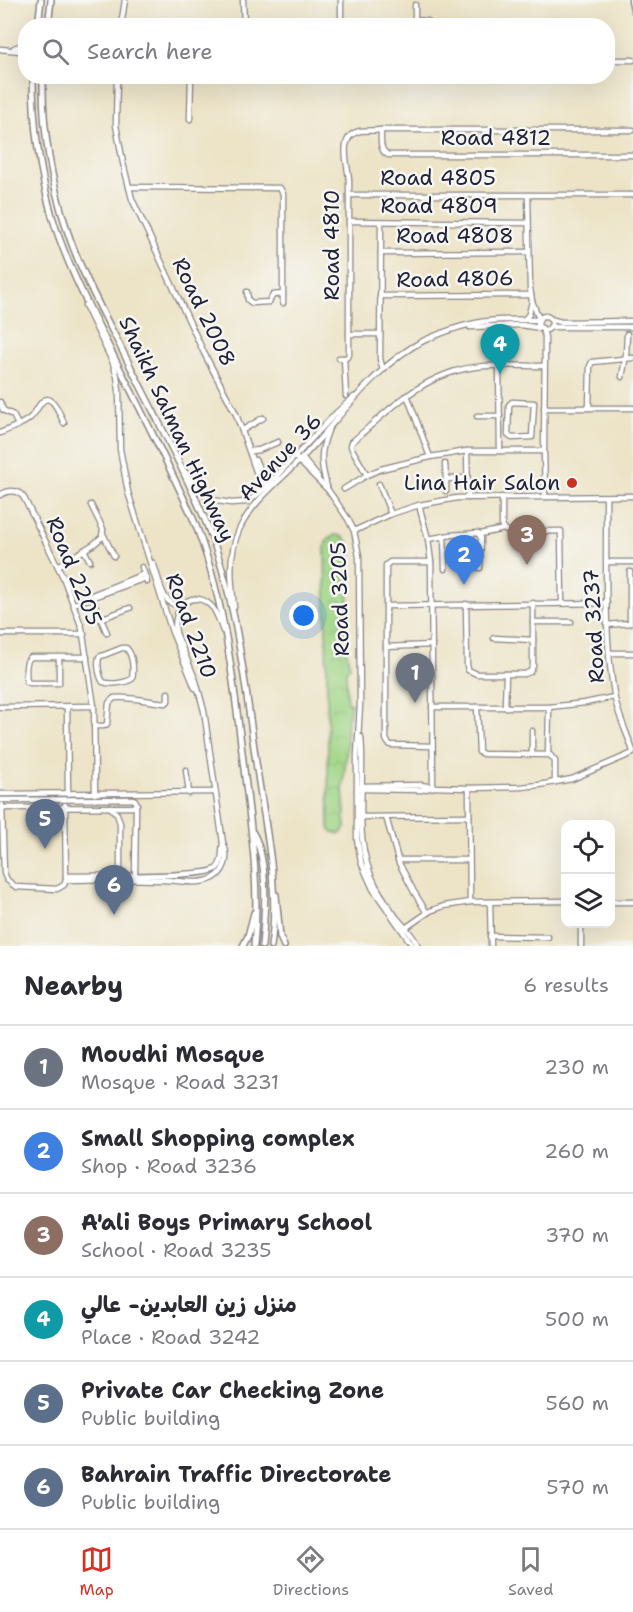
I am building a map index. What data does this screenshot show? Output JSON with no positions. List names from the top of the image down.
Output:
{
  "streets": {
    "main road": ["Shaikh Salman Highway"],
    "street": [
      "Road 4812",
      "Road 4805",
      "Road 4809",
      "Road 4808",
      "Road 4810",
      "Road 4806",
      "Road 2008",
      "Avenue 36",
      "Road 2205",
      "Road 3205",
      "Road 2210",
      "Road 3237"
    ]
  },
  "crossings": [
    ["Road 4812", "Road 4810"],
    ["Road 4805", "Road 4810"],
    ["Road 4809", "Road 4810"],
    ["Road 2008", "Avenue 36"],
    ["Shaikh Salman Highway", "Avenue 36"],
    ["Shaikh Salman Highway", "Road 2210"],
    ["Avenue 36", "Road 3205"]
  ],
  "places": ["Lina Hair Salon"],
  "page": {
    "search": "Search here",
    "pins": [
      "4",
      "3",
      "2",
      "1",
      "5",
      "6"
    ],
    "heading": ["Nearby", "6 results"],
    "list": [
      {
        "mark": "1",
        "name": "Moudhi Mosque",
        "note": "Mosque · Road 3231",
        "value": "230 m"
      },
      {
        "mark": "2",
        "name": "Small Shopping complex",
        "note": "Shop · Road 3236",
        "value": "260 m"
      },
      {
        "mark": "3",
        "name": "A'ali Boys Primary School",
        "note": "School · Road 3235",
        "value": "370 m"
      },
      {
        "mark": "4",
        "name": "منزل زين العابدين- عالي",
        "note": "Place · Road 3242",
        "value": "500 m"
      },
      {
        "mark": "5",
        "name": "Private Car Checking Zone",
        "note": "Public building",
        "value": "560 m"
      },
      {
        "mark": "6",
        "name": "Bahrain Traffic Directorate",
        "note": "Public building",
        "value": "570 m"
      }
    ],
    "nav": ["Map", "Directions", "Saved"]
  }
}
